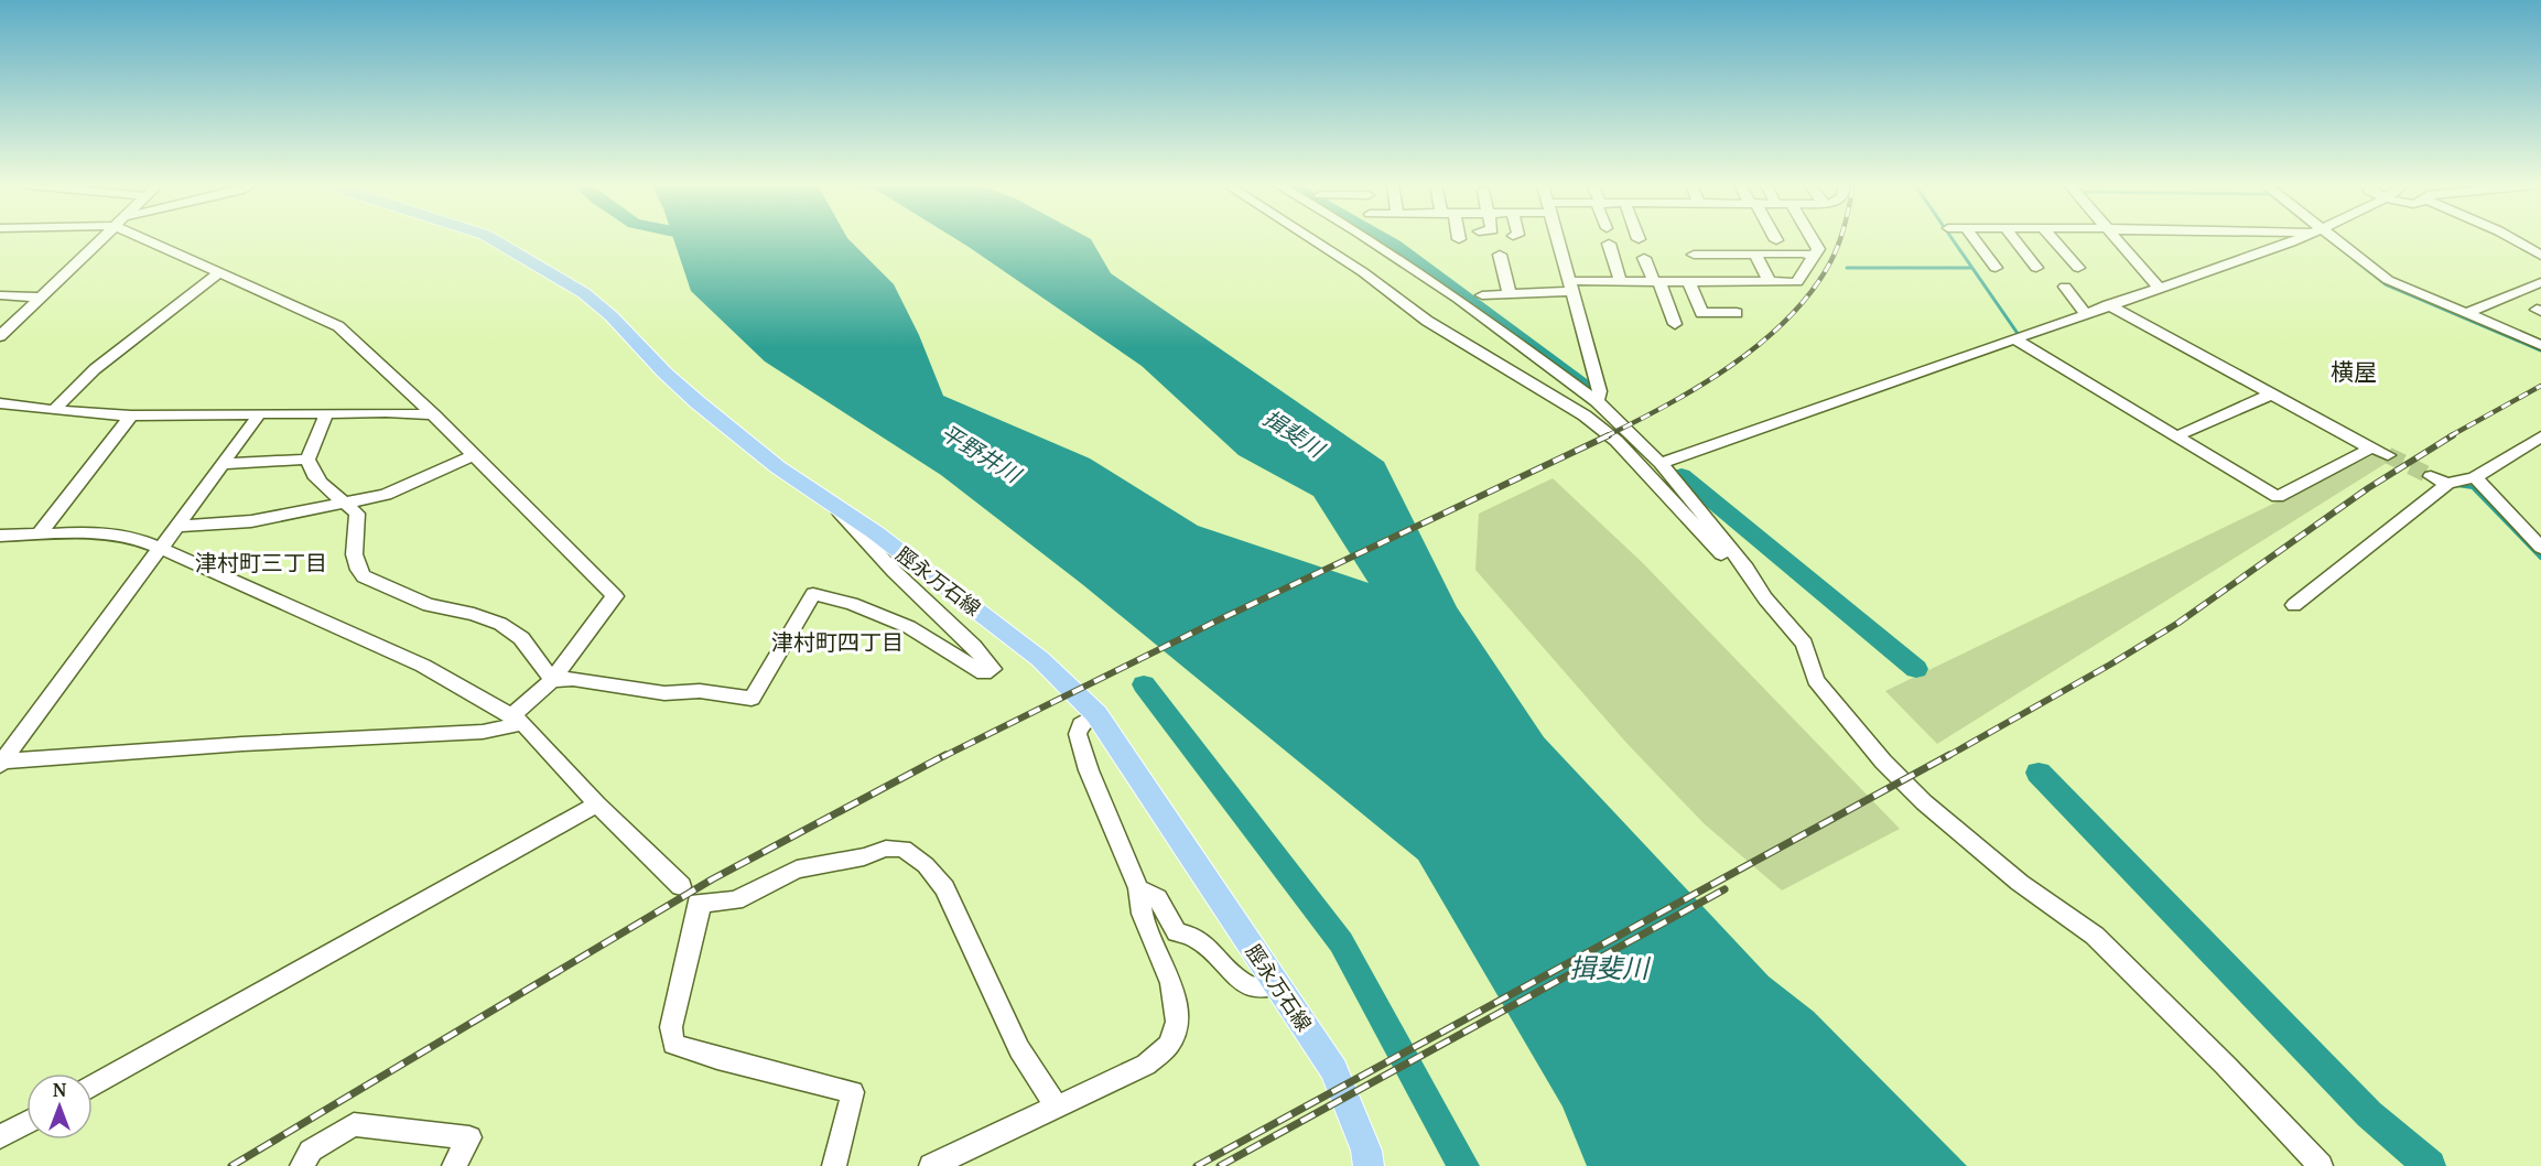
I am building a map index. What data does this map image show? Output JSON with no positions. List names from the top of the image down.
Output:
{
  "streets": {
    "main road": ["脛永万石線"]
  },
  "districts": ["横屋", "津村町三丁目", "津村町四丁目"],
  "water": ["揖斐川", "平野井川"],
  "north": "top"
}
